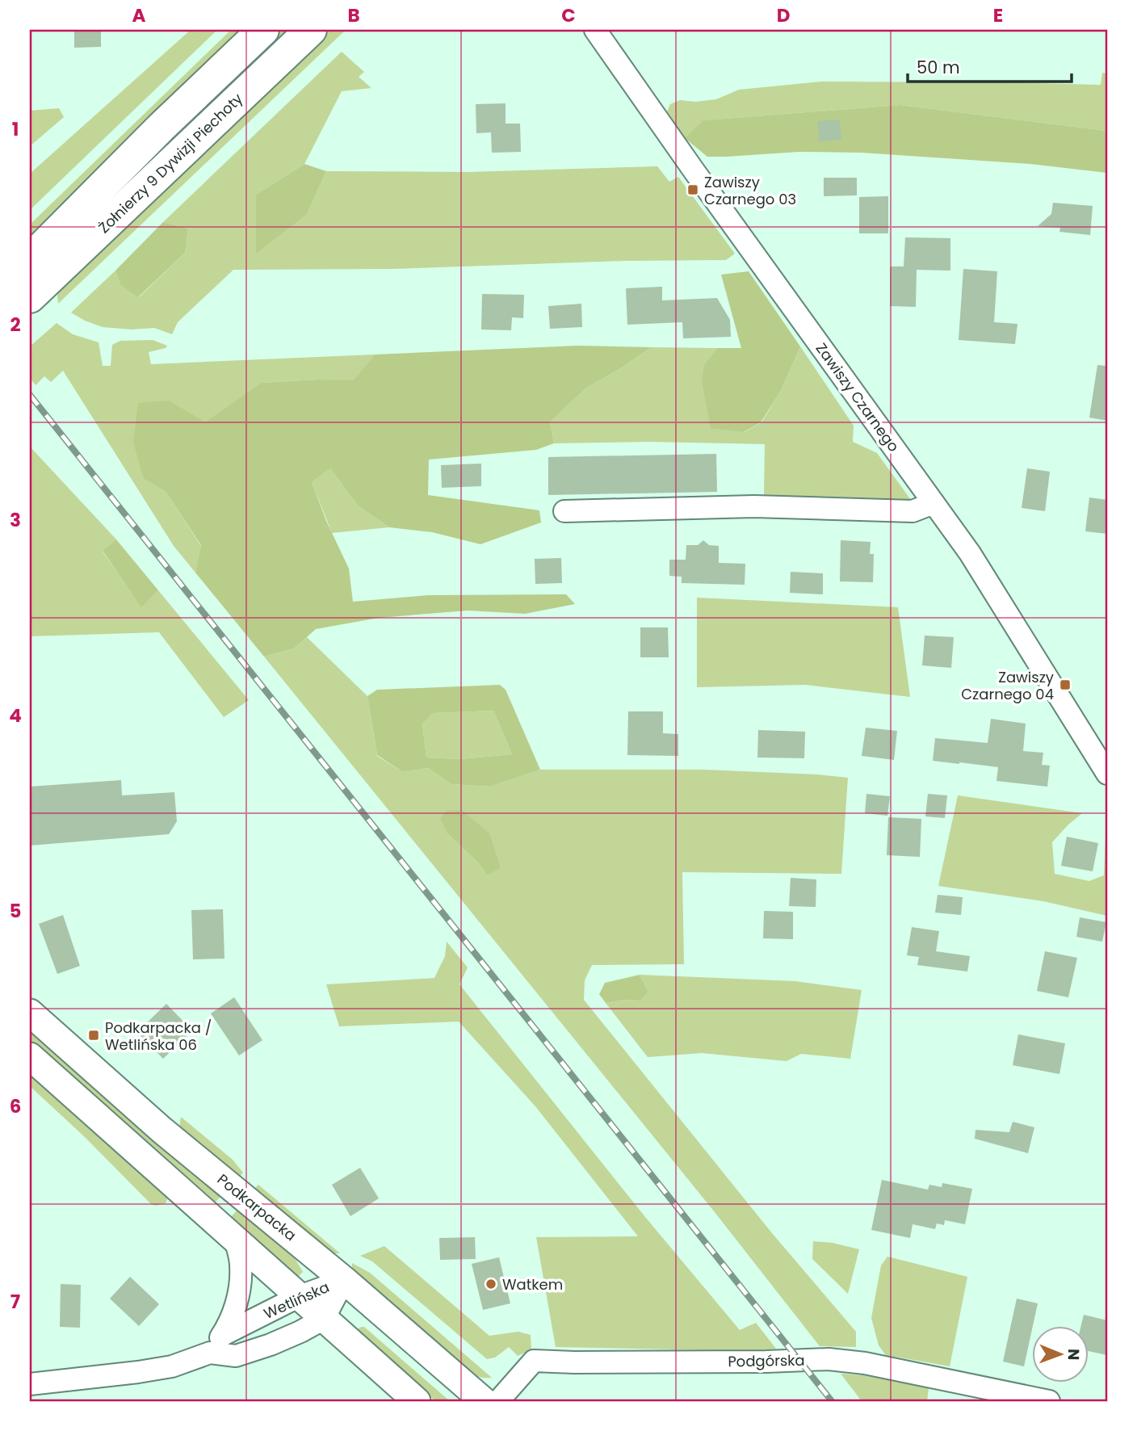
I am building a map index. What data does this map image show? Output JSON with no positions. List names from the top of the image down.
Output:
{
  "streets": {
    "highway": ["Żołnierzy 9 Dywizji Piechoty"],
    "main road": ["Podkarpacka"],
    "street": ["Zawiszy Czarnego", "Wetlińska", "Podgórska"]
  },
  "crossings": [
    ["Podkarpacka", "Wetlińska"]
  ],
  "places": {
    "transit": ["Zawiszy Czarnego 03", "Zawiszy Czarnego 04", "Podkarpacka / Wetlińska 06"],
    "other": ["Watkem"]
  },
  "scale_bar": "50 m",
  "north": "right",
  "grid": {
    "columns": [
      "A",
      "B",
      "C",
      "D",
      "E"
    ],
    "rows": [
      "1",
      "2",
      "3",
      "4",
      "5",
      "6",
      "7"
    ]
  }
}
